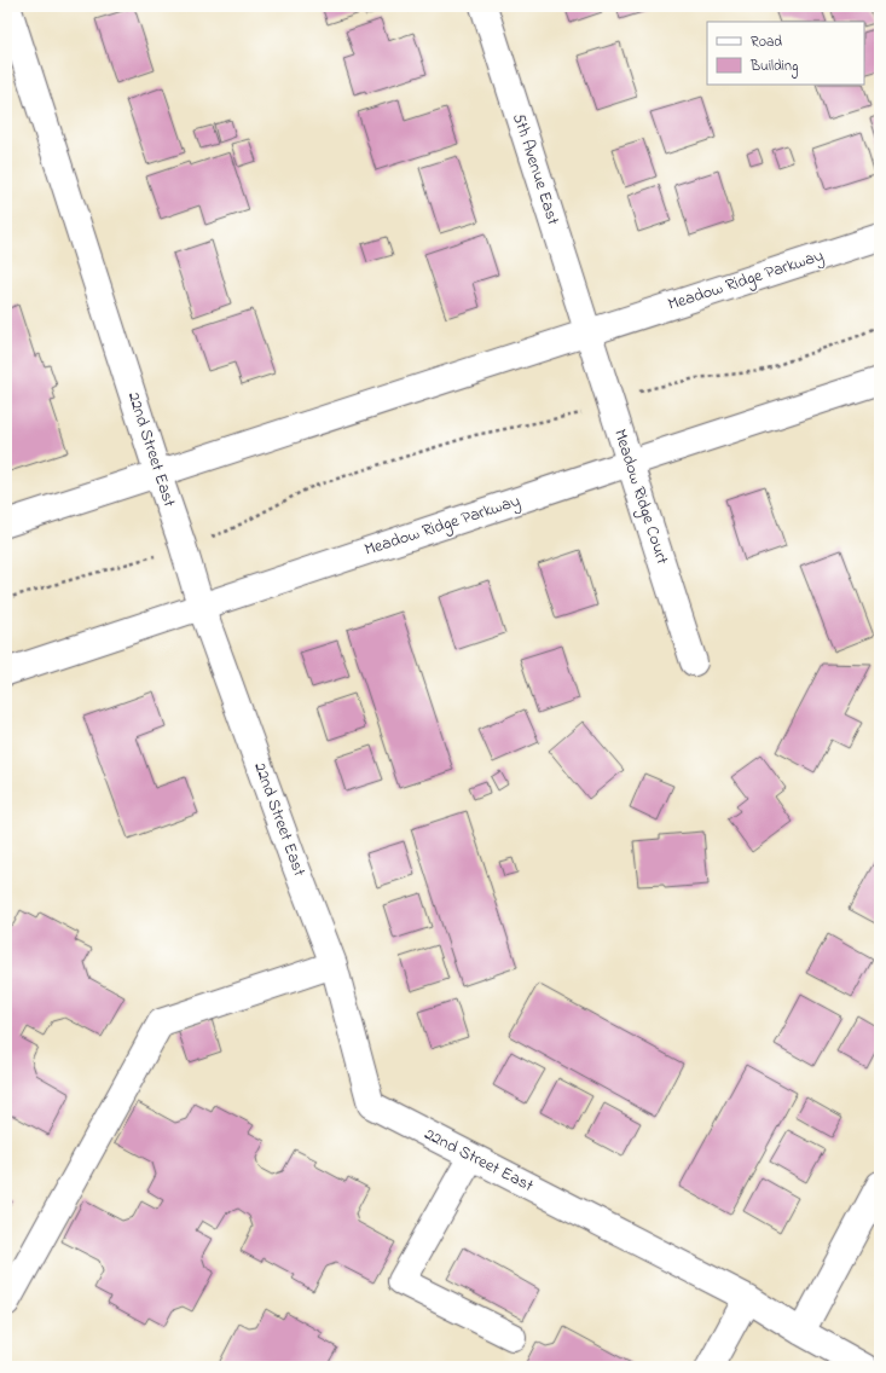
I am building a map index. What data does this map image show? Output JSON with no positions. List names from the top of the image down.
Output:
{
  "streets": {
    "street": [
      "5th Avenue East",
      "Meadow Ridge Parkway",
      "22nd Street East",
      "Meadow Ridge Court"
    ]
  },
  "crossings": [
    ["5th Avenue East", "Meadow Ridge Parkway"],
    ["5th Avenue East", "Meadow Ridge Court"],
    ["Meadow Ridge Parkway", "22nd Street East"],
    ["Meadow Ridge Parkway", "Meadow Ridge Court"]
  ],
  "legend": ["Road", "Building"]
}
